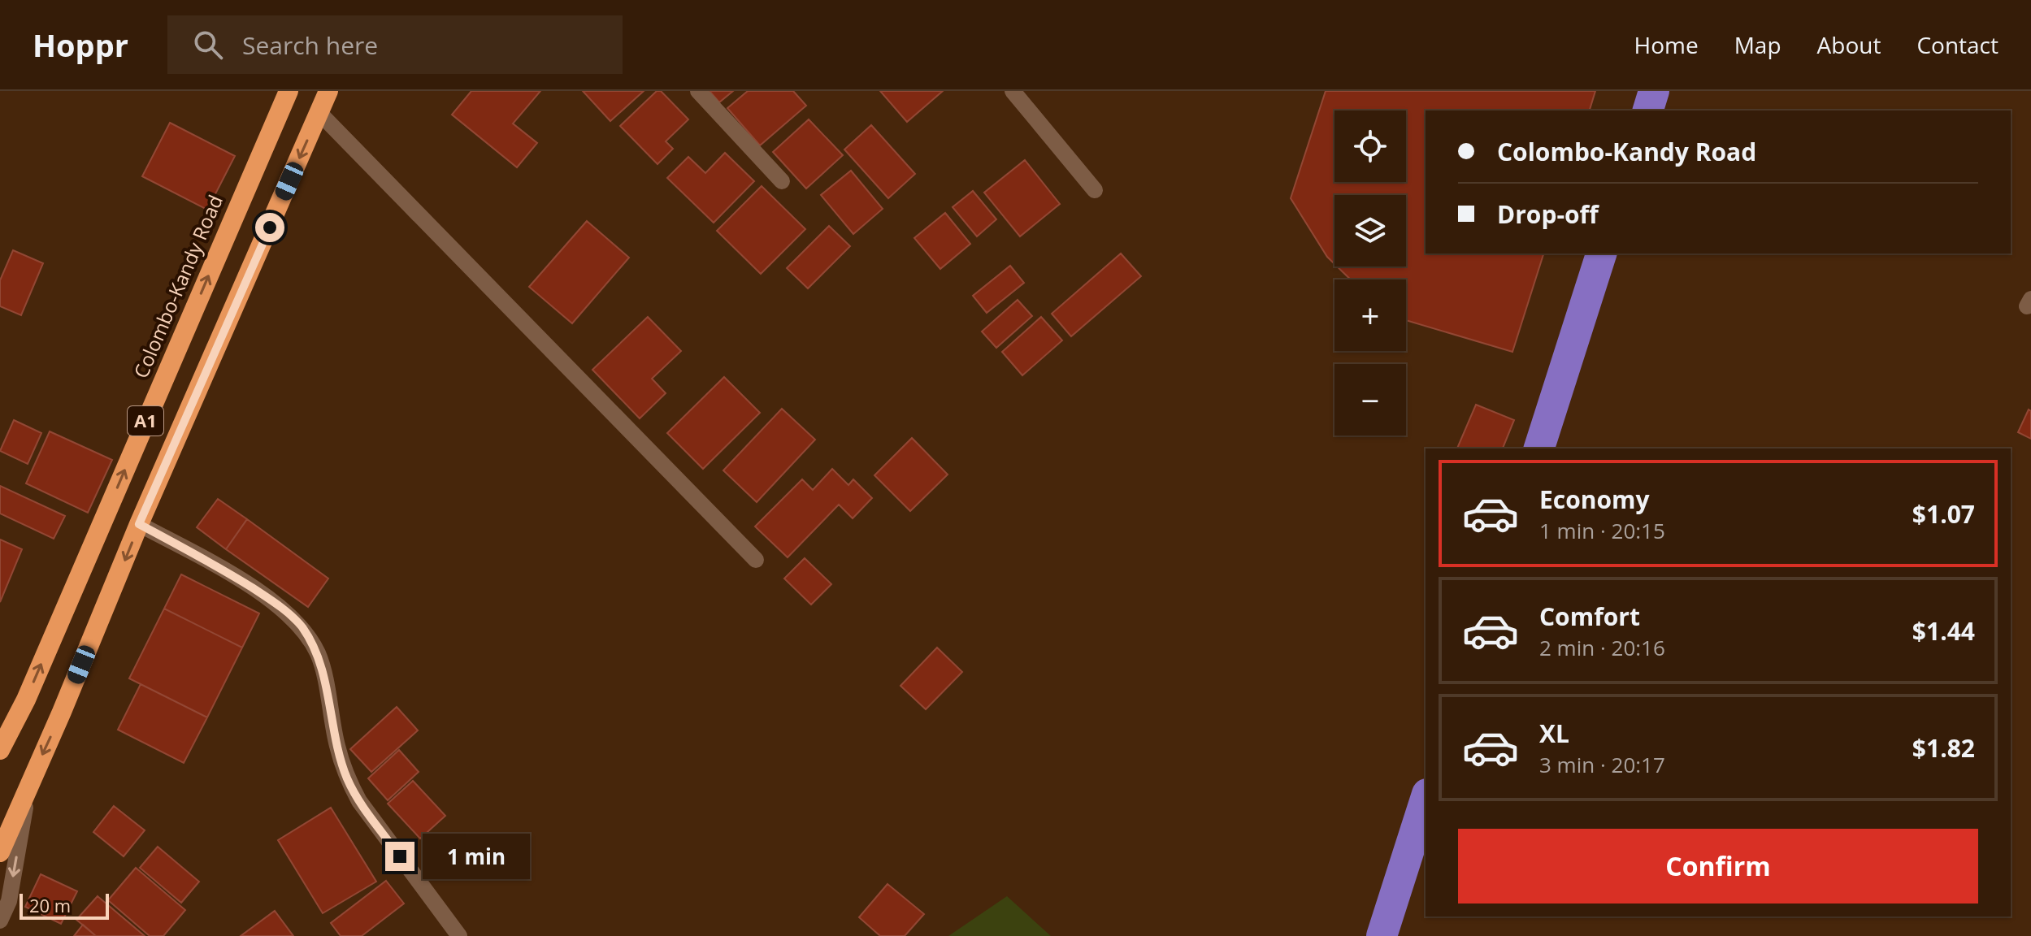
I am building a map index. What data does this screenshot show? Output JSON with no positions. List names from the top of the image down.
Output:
{
  "streets": {
    "highway": ["Colombo-Kandy Road", "A1"]
  },
  "scale_bar": "20 m",
  "page": {
    "header": "Hoppr",
    "search": "Search here",
    "nav": [
      "Home",
      "Map",
      "About",
      "Contact"
    ],
    "map_buttons": ["+", "−"],
    "banner": ["Colombo-Kandy Road", "Drop-off"],
    "list": [
      {
        "name": "Economy",
        "note": "1 min · 20:15",
        "value": "$1.07"
      },
      {
        "name": "Comfort",
        "note": "2 min · 20:16",
        "value": "$1.44"
      },
      {
        "name": "XL",
        "note": "3 min · 20:17",
        "value": "$1.82"
      }
    ],
    "buttons": "Confirm",
    "bubble": "1 min",
    "scale": "20 m"
  }
}
